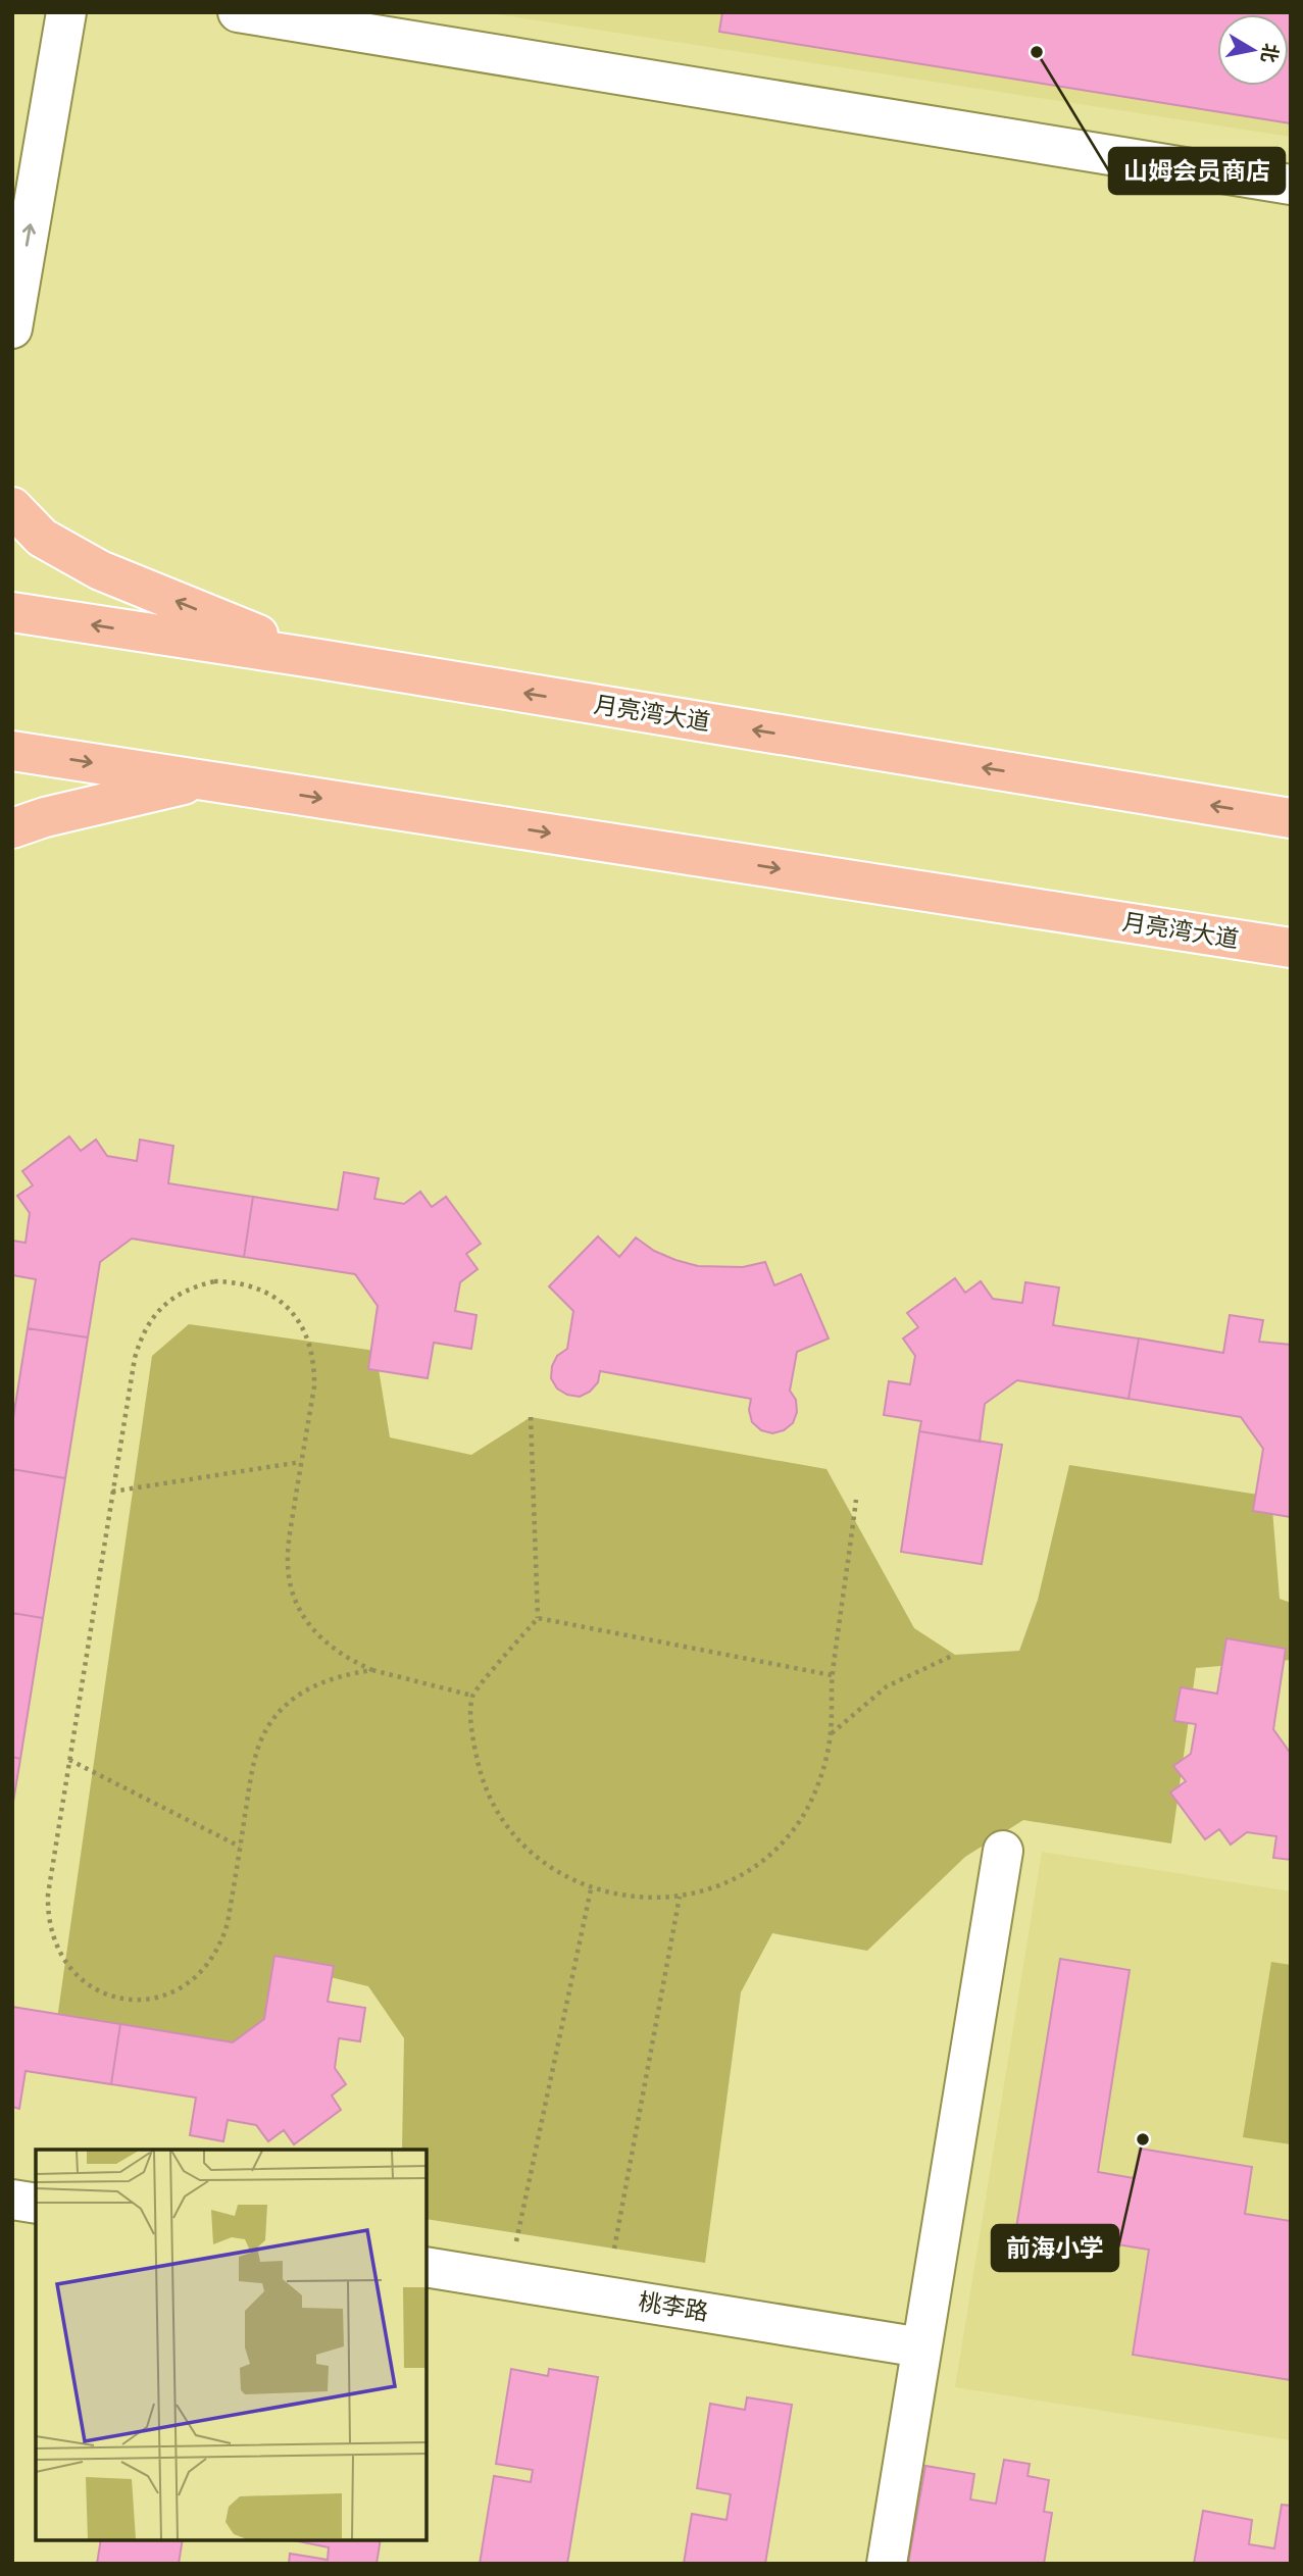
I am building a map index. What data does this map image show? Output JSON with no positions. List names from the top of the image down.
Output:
{
  "streets": {
    "main road": ["月亮湾大道"],
    "street": ["桃李路"]
  },
  "places": ["山姆会员商店", "前海小学"],
  "north": "right"
}
